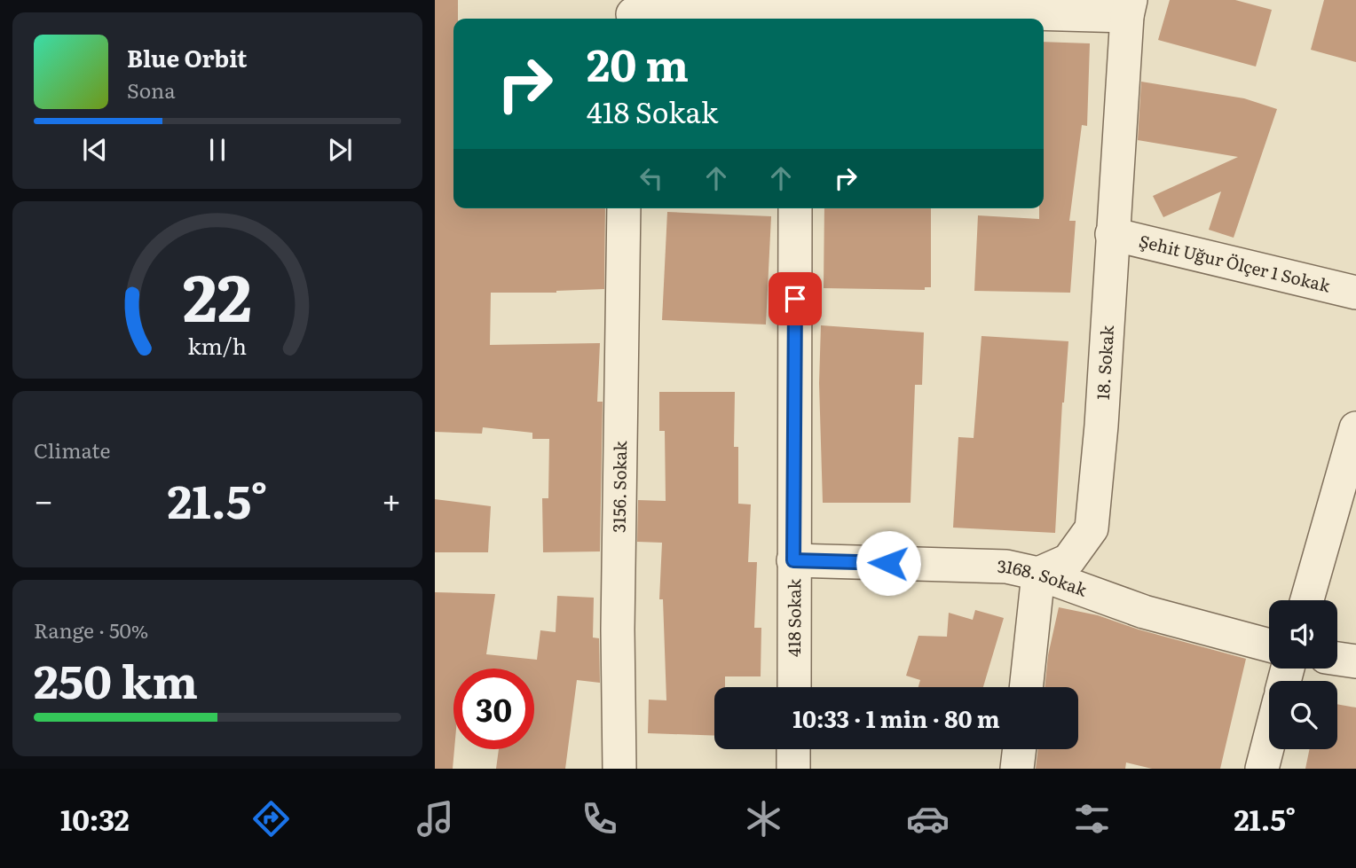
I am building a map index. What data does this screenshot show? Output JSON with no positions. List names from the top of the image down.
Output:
{
  "streets": {
    "street": [
      "Şehit Uğur Ölçer 1 Sokak",
      "18. Sokak",
      "3156. Sokak",
      "3168. Sokak",
      "418 Sokak"
    ]
  },
  "crossings": [
    ["Şehit Uğur Ölçer 1 Sokak", "18. Sokak"],
    ["18. Sokak", "3168. Sokak"],
    ["3168. Sokak", "418 Sokak"]
  ],
  "page": {
    "turn": ["20 m", "418 Sokak"],
    "song": ["Blue Orbit", "Sona"],
    "tile": [
      "Climate",
      ["Range · 50%", "250 km"]
    ],
    "heat": ["−", "21.5°", "+"],
    "limit": "30",
    "trip": "10:33 · 1 min · 80 m",
    "tabs": ["10:32", "21.5°"],
    "gauge": ["22", "km/h"]
  }
}
